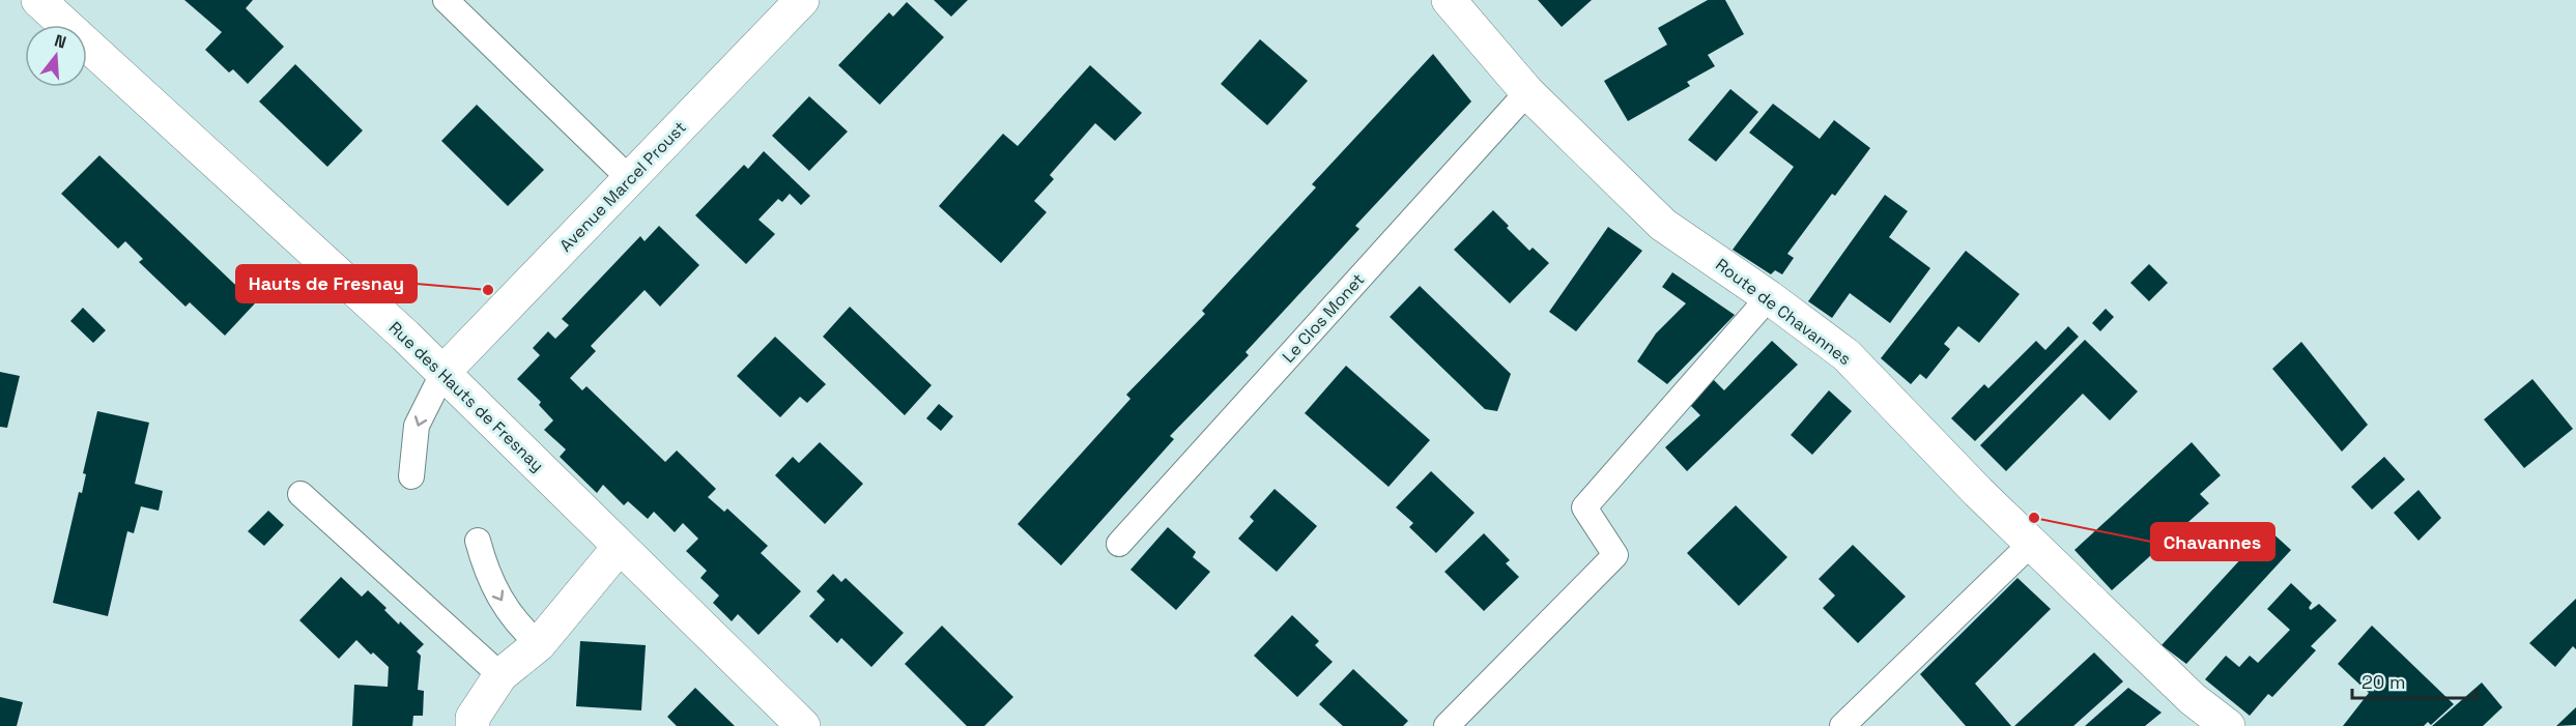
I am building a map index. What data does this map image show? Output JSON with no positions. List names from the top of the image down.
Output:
{
  "streets": {
    "street": ["Avenue Marcel Proust", "Route de Chavannes", "Rue des Hauts de Fresnay"],
    "lane": ["Le Clos Monet"]
  },
  "crossings": [
    ["Avenue Marcel Proust", "Rue des Hauts de Fresnay"],
    ["Route de Chavannes", "Le Clos Monet"]
  ],
  "places": ["Hauts de Fresnay", "Chavannes"],
  "scale_bar": "20 m",
  "north": "top"
}
